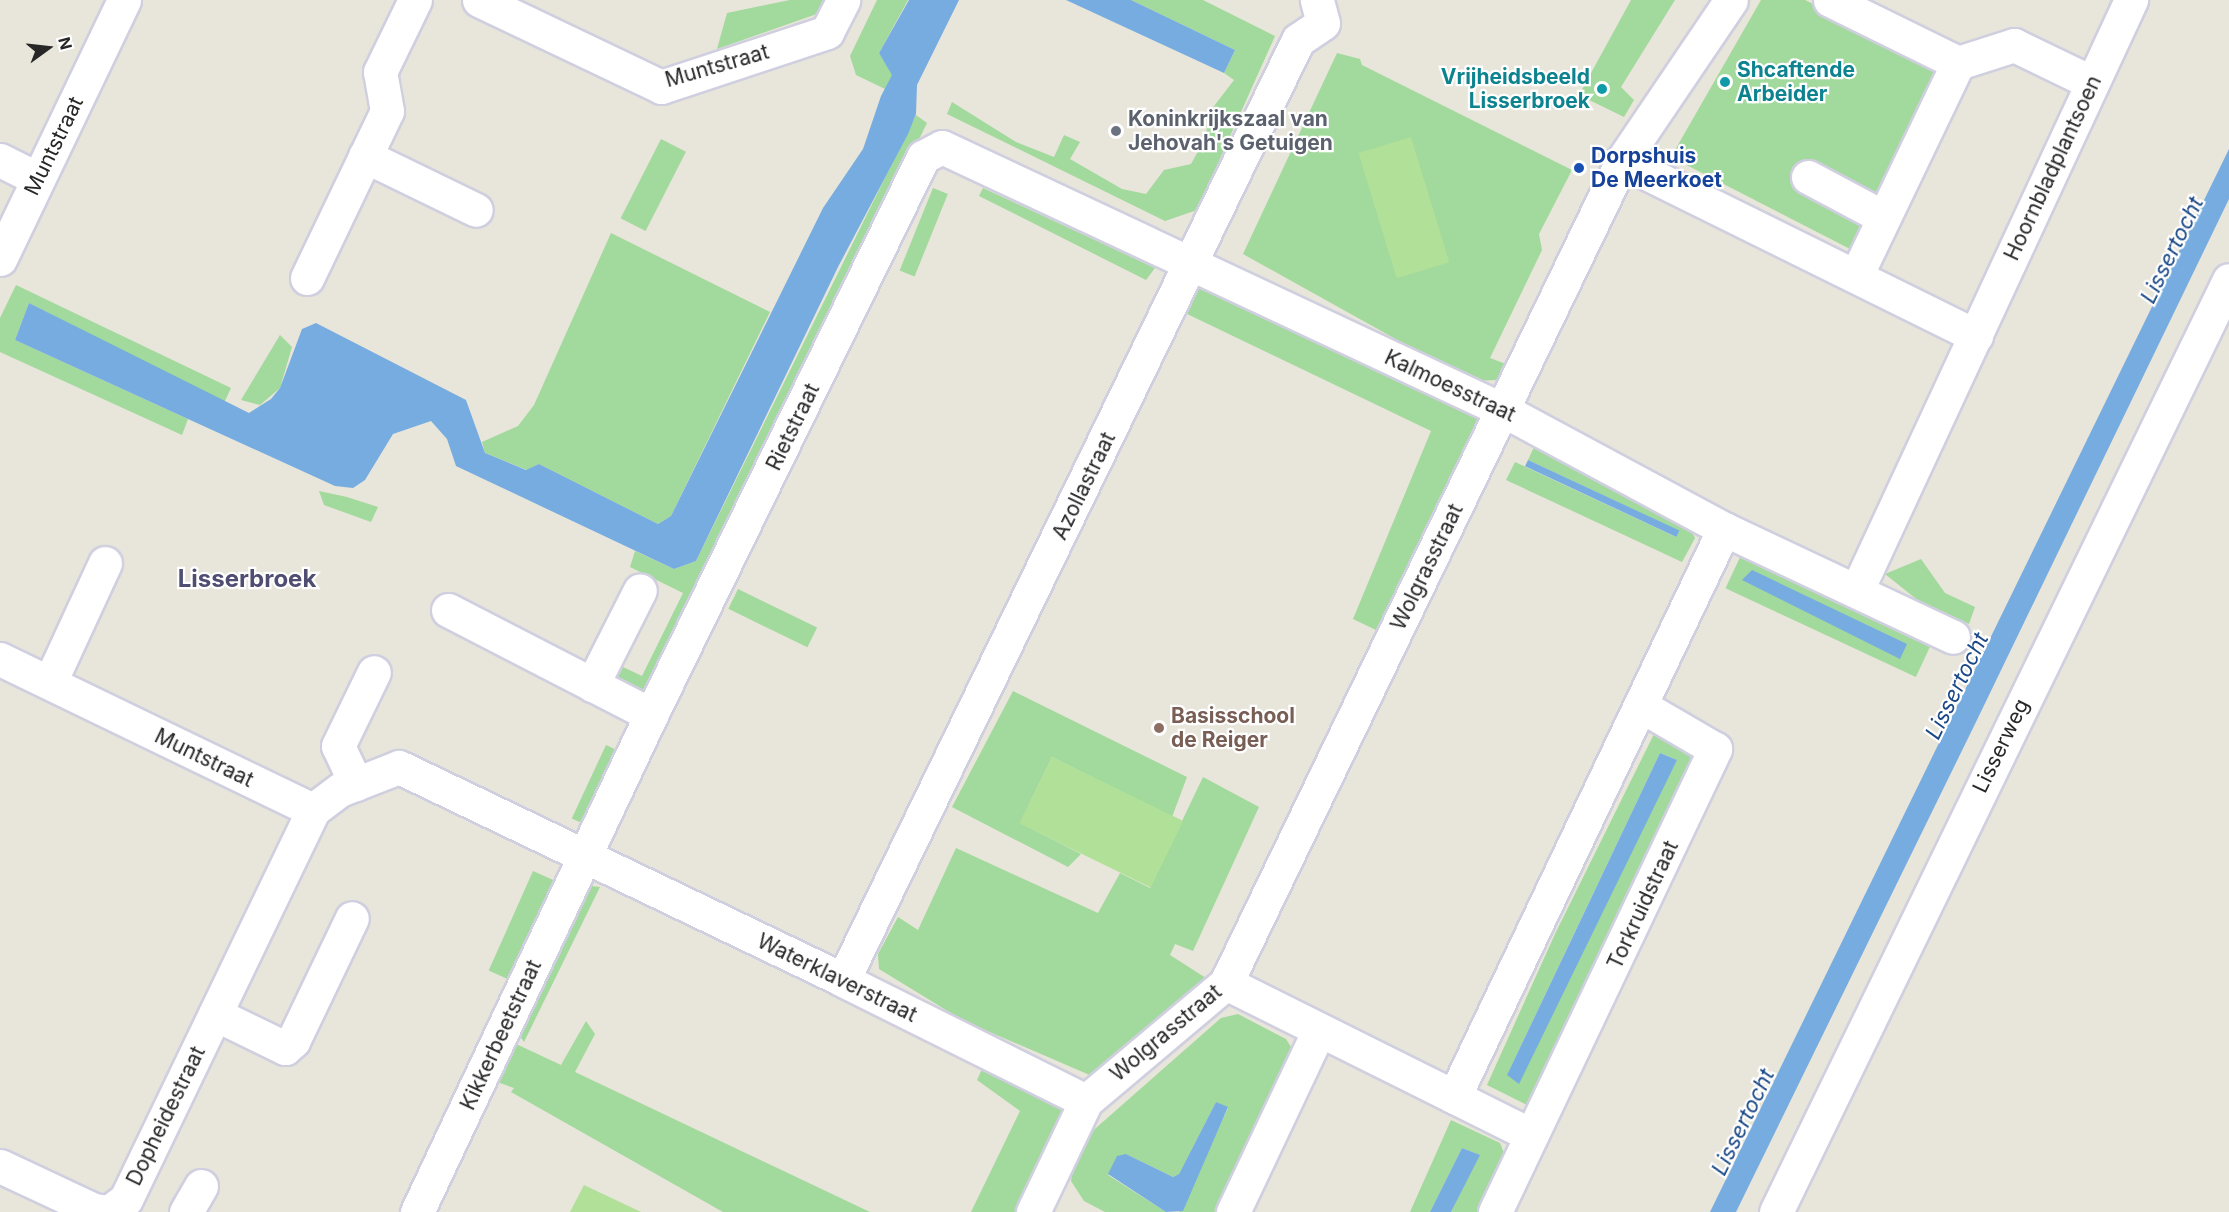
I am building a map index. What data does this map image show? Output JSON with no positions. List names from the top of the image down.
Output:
{
  "streets": {
    "street": [
      "Muntstraat",
      "Hoornbladplantsoen",
      "Kalmoesstraat",
      "Rietstraat",
      "Azollastraat",
      "Wolgrasstraat",
      "Lisserweg",
      "Torkruidstraat",
      "Waterklaverstraat",
      "Kikkerbeetstraat",
      "Dopheidestraat"
    ]
  },
  "crossings": [
    ["Muntstraat", "Dopheidestraat"],
    ["Hoornbladplantsoen", "Kalmoesstraat"],
    ["Kalmoesstraat", "Rietstraat"],
    ["Kalmoesstraat", "Azollastraat"],
    ["Kalmoesstraat", "Wolgrasstraat"],
    ["Rietstraat", "Waterklaverstraat"],
    ["Rietstraat", "Kikkerbeetstraat"],
    ["Azollastraat", "Waterklaverstraat"],
    ["Wolgrasstraat", "Waterklaverstraat"],
    ["Waterklaverstraat", "Kikkerbeetstraat"]
  ],
  "districts": ["Lisserbroek"],
  "water": ["Lissertocht"],
  "places": [
    "Shcaftende Arbeider",
    "Vrijheidsbeeld Lisserbroek",
    "Koninkrijkszaal van Jehovah's Getuigen",
    "Dorpshuis De Meerkoet",
    "Basisschool de Reiger"
  ],
  "north": "right"
}
